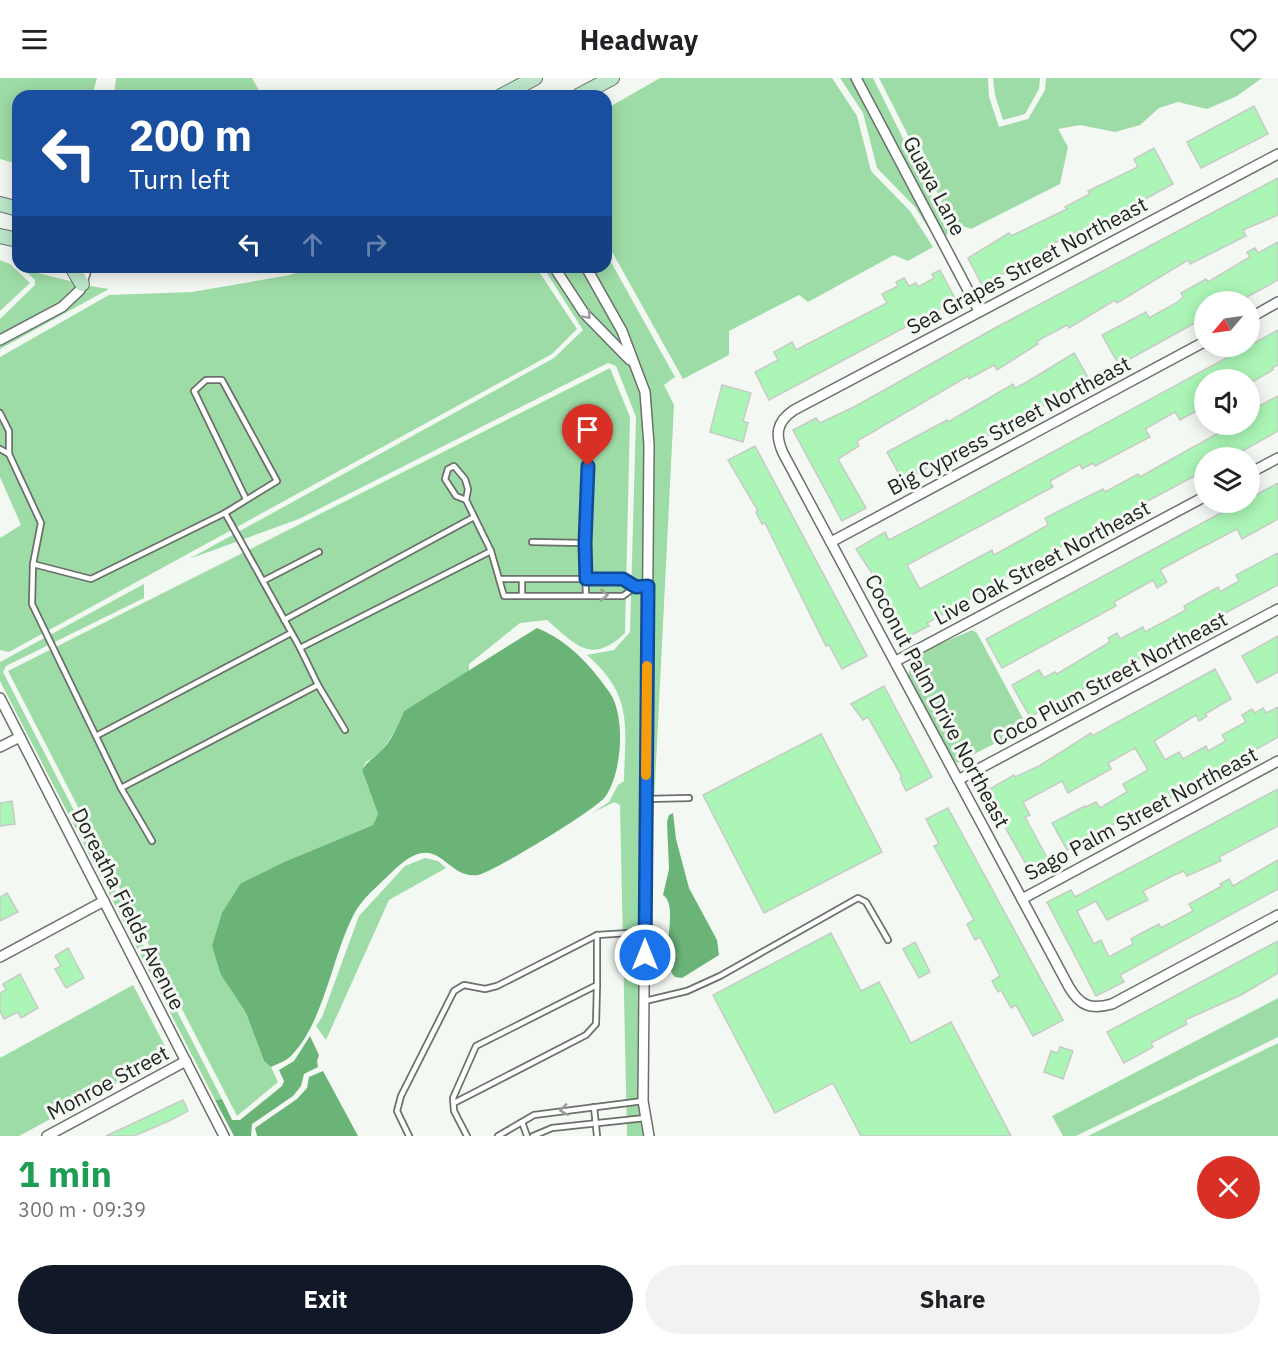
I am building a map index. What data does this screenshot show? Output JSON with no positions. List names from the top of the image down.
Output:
{
  "streets": {
    "street": [
      "Guava Lane",
      "Sea Grapes Street Northeast",
      "Big Cypress Street Northeast",
      "Live Oak Street Northeast",
      "Coco Plum Street Northeast",
      "Coconut Palm Drive Northeast",
      "Sago Palm Street Northeast",
      "Doreatha Fields Avenue",
      "Monroe Street"
    ]
  },
  "crossings": [
    ["Guava Lane", "Sea Grapes Street Northeast"],
    ["Sea Grapes Street Northeast", "Coconut Palm Drive Northeast"],
    ["Big Cypress Street Northeast", "Coconut Palm Drive Northeast"],
    ["Live Oak Street Northeast", "Coconut Palm Drive Northeast"],
    ["Coco Plum Street Northeast", "Coconut Palm Drive Northeast"],
    ["Coconut Palm Drive Northeast", "Sago Palm Street Northeast"],
    ["Doreatha Fields Avenue", "Monroe Street"]
  ],
  "north": "bottom left",
  "page": {
    "header": "Headway",
    "turn": ["200 m", "Turn left"],
    "heading": ["1 min", "300 m · 09:39"],
    "buttons": ["Exit", "Share"]
  }
}
